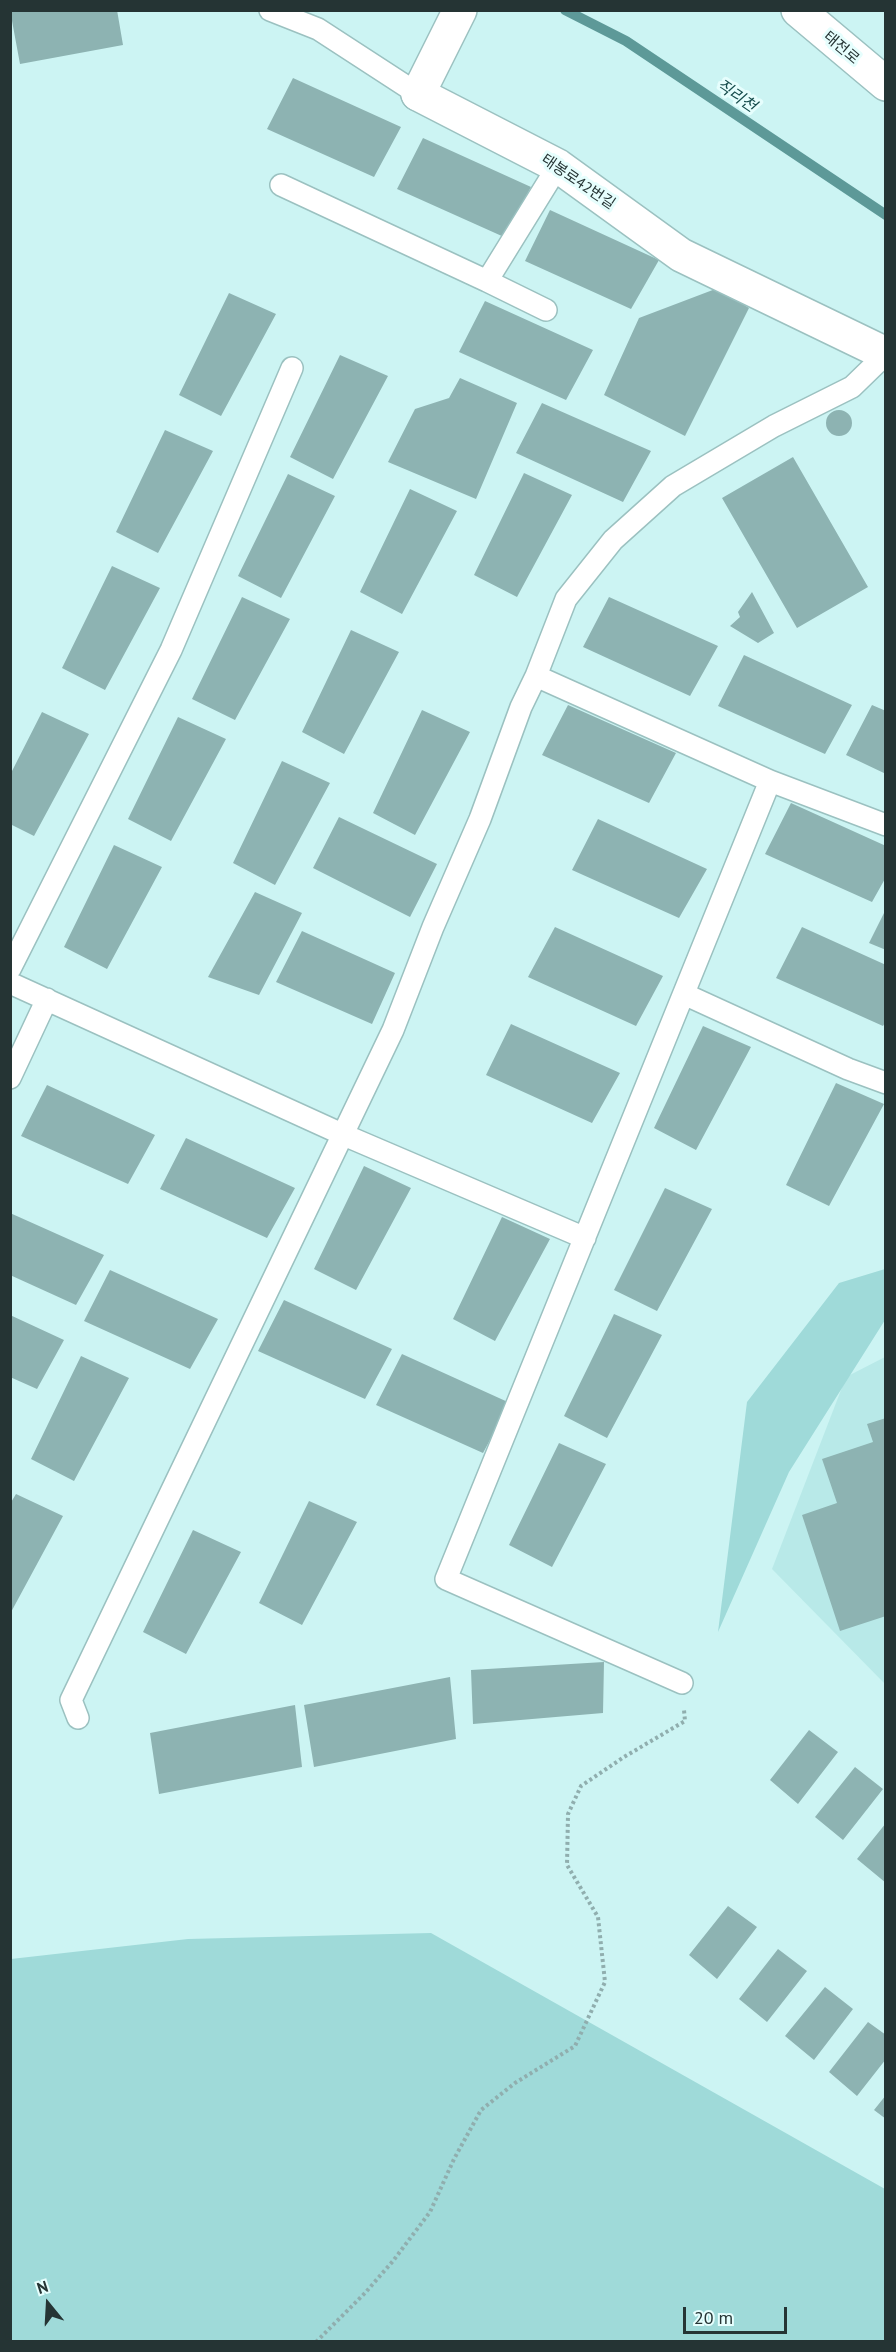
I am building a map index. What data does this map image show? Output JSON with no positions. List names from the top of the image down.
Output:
{
  "streets": {
    "street": ["태전로", "태봉로42번길"]
  },
  "water": ["직리천"],
  "scale_bar": "20 m",
  "north": "top"
}
